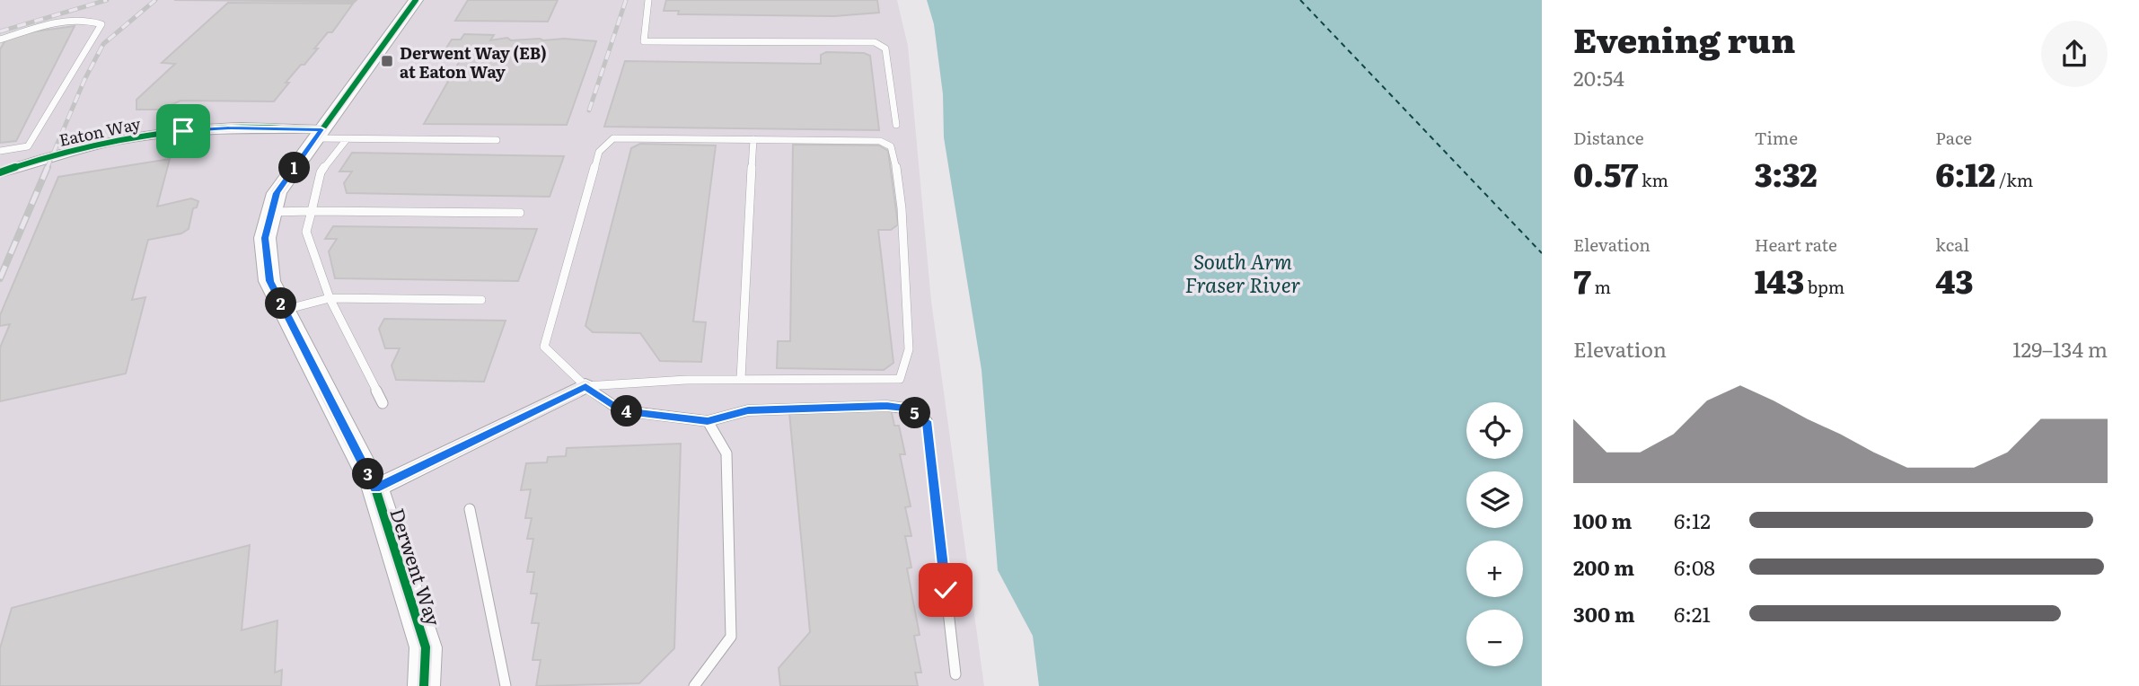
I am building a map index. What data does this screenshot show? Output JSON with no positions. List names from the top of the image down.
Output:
{
  "streets": {
    "street": ["Eaton Way", "Derwent Way"]
  },
  "crossings": [
    ["Eaton Way", "Derwent Way"]
  ],
  "water": ["South Arm Fraser River"],
  "places": {
    "transit": ["Derwent Way (EB) at Eaton Way"]
  },
  "page": {
    "heading": ["Evening run", "20:54"],
    "stats": [
      ["Distance", "0.57 km"],
      ["Time", "3:32"],
      ["Pace", "6:12 /km"],
      ["Elevation", "7 m"],
      ["Heart rate", "143 bpm"],
      ["kcal", "43"]
    ],
    "pins": [
      "1",
      "2",
      "4",
      "5",
      "3"
    ],
    "chart": ["Elevation", "129–134 m"],
    "map_buttons": ["+", "−"],
    "list": [
      {
        "name": "100 m",
        "note": "6:12"
      },
      {
        "name": "200 m",
        "note": "6:08"
      },
      {
        "name": "300 m",
        "note": "6:21"
      }
    ]
  }
}
